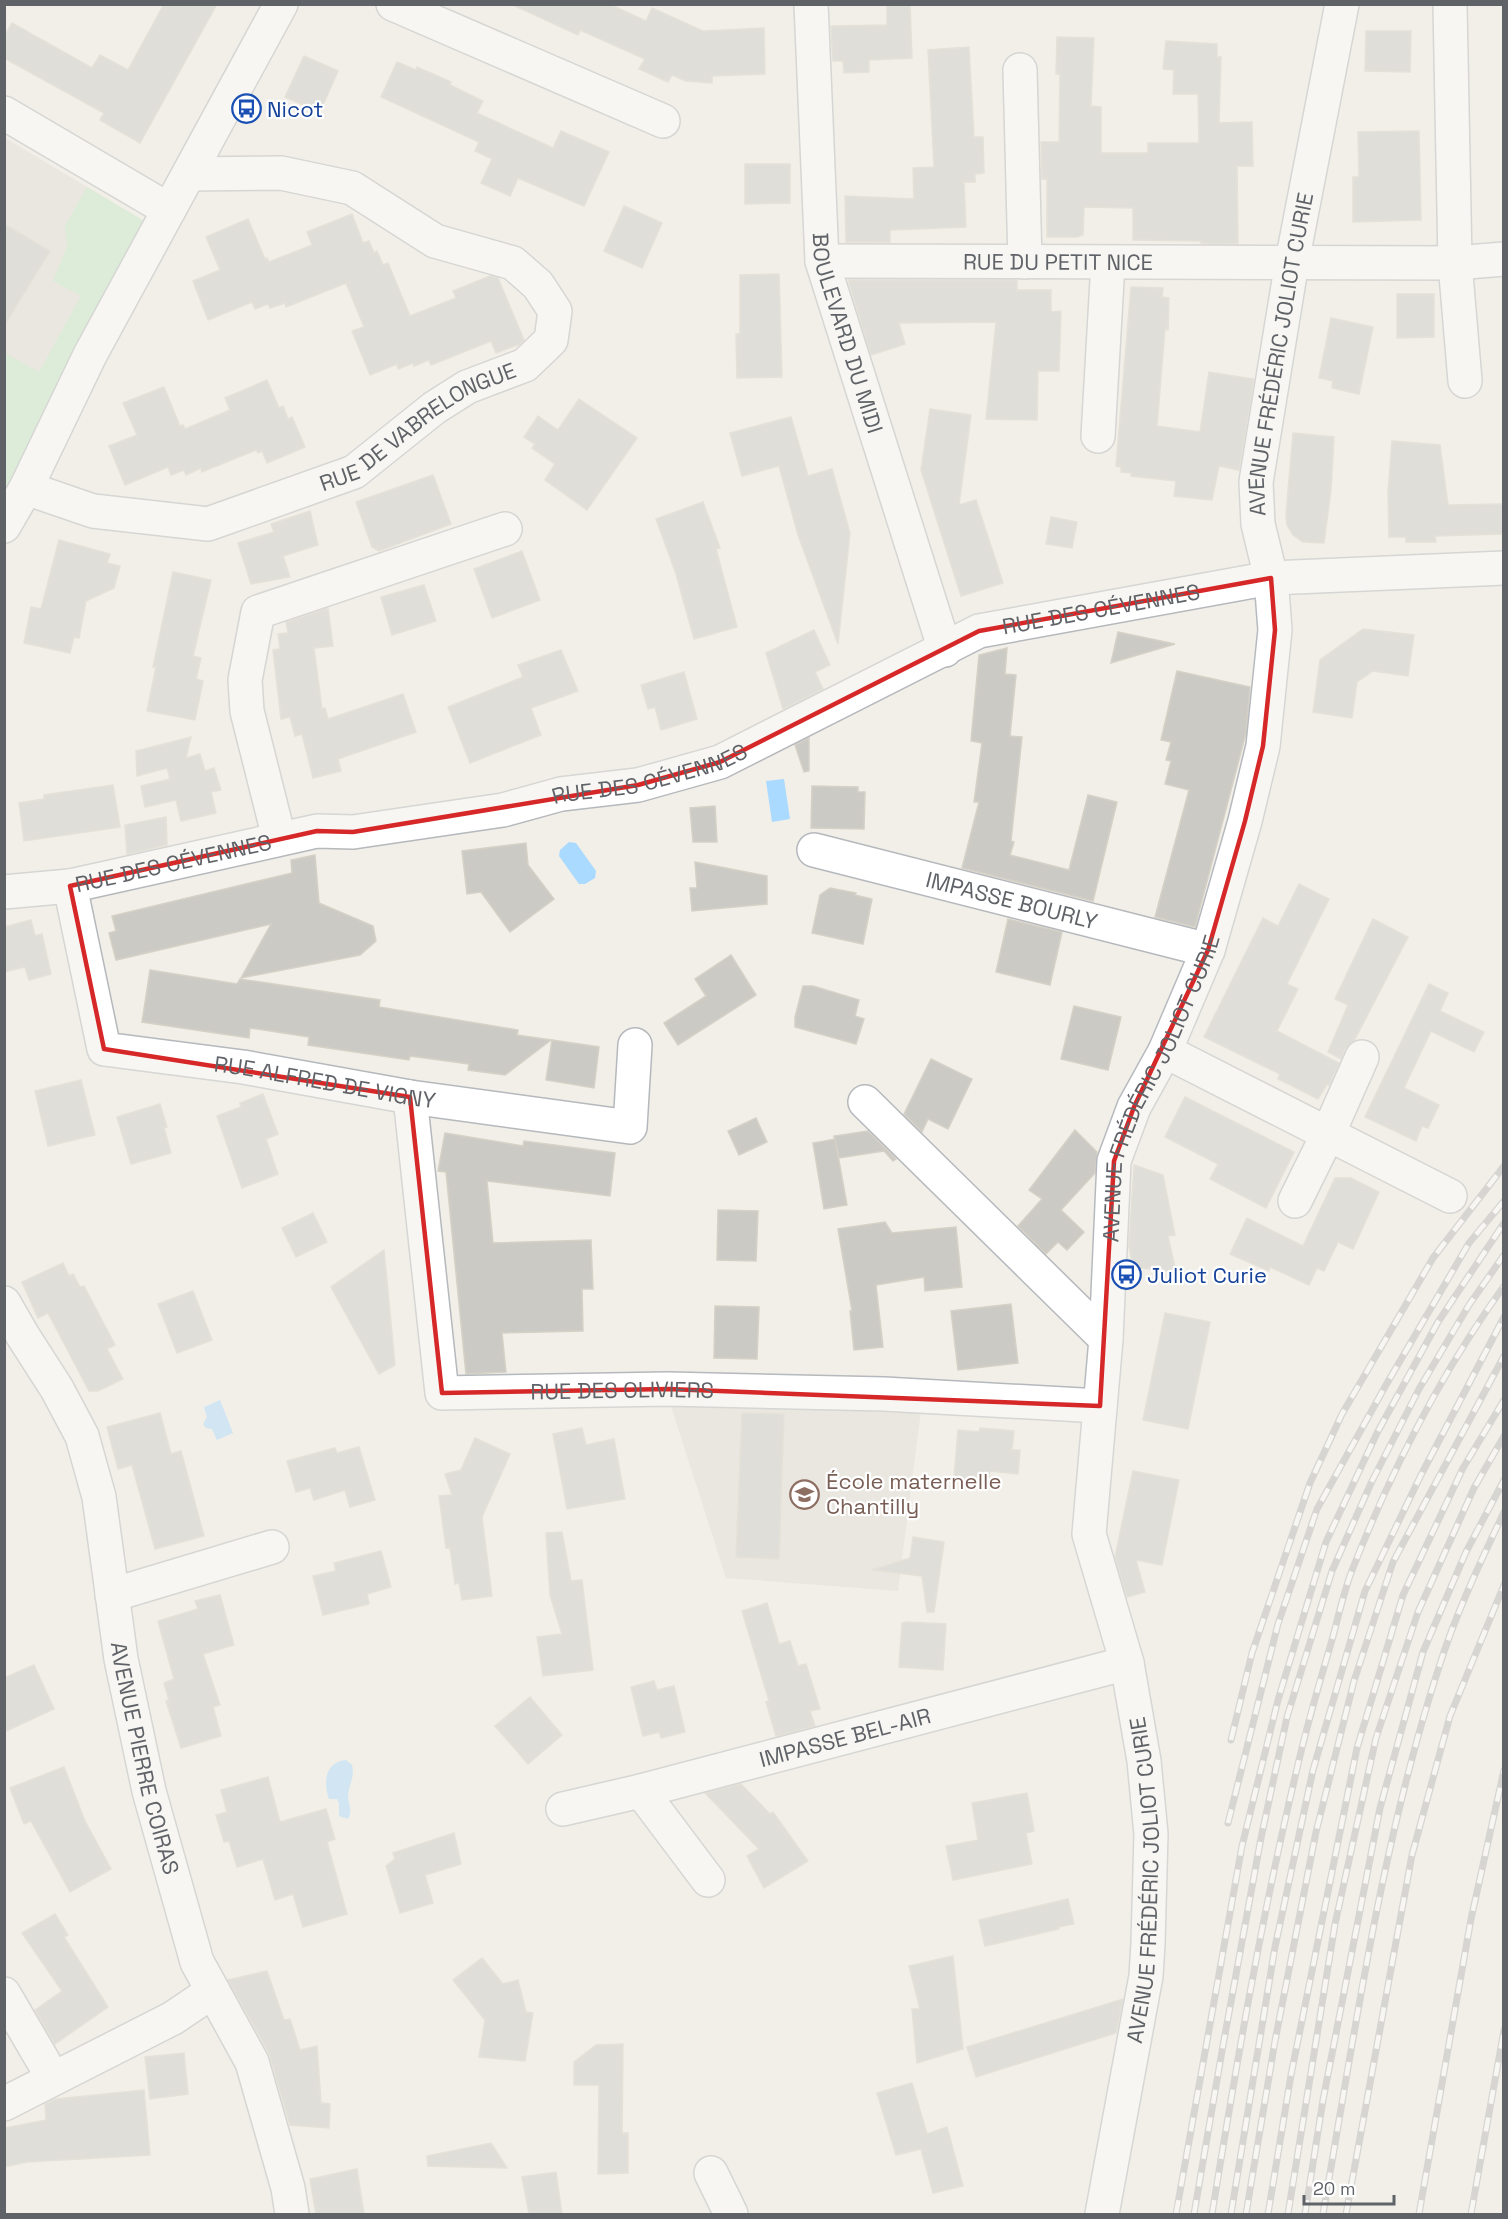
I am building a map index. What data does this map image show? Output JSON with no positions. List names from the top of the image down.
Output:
{
  "streets": {
    "street": [
      "RUE DU PETIT NICE",
      "BOULEVARD DU MIDI",
      "AVENUE FRÉDÉRIC JOLIOT CURIE",
      "RUE DE VABRELONGUE",
      "RUE DES CÉVENNES",
      "IMPASSE BOURLY",
      "RUE ALFRED DE VIGNY",
      "RUE DES OLIVIERS",
      "IMPASSE BEL-AIR",
      "AVENUE PIERRE COIRAS"
    ]
  },
  "crossings": [
    ["RUE DU PETIT NICE", "BOULEVARD DU MIDI"],
    ["RUE DU PETIT NICE", "AVENUE FRÉDÉRIC JOLIOT CURIE"],
    ["BOULEVARD DU MIDI", "RUE DES CÉVENNES"],
    ["AVENUE FRÉDÉRIC JOLIOT CURIE", "RUE DES CÉVENNES"],
    ["AVENUE FRÉDÉRIC JOLIOT CURIE", "IMPASSE BOURLY"],
    ["AVENUE FRÉDÉRIC JOLIOT CURIE", "RUE DES OLIVIERS"],
    ["AVENUE FRÉDÉRIC JOLIOT CURIE", "IMPASSE BEL-AIR"],
    ["RUE DES CÉVENNES", "RUE ALFRED DE VIGNY"],
    ["RUE ALFRED DE VIGNY", "RUE DES OLIVIERS"]
  ],
  "places": {
    "bus stop": ["Nicot", "Juliot Curie"],
    "school or university": ["École maternelle Chantilly"]
  },
  "scale_bar": "20 m"
}
